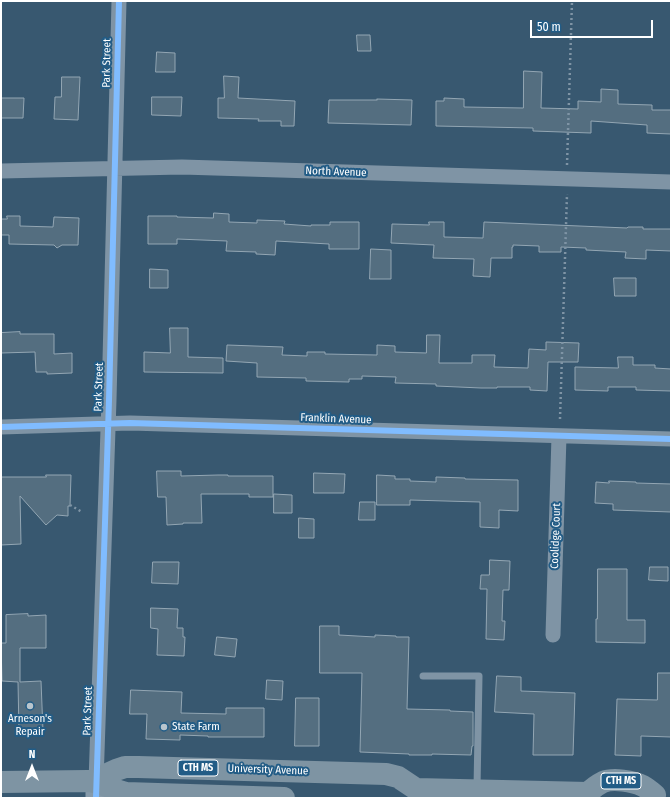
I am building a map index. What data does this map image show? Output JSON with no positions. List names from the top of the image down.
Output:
{
  "streets": {
    "main road": ["CTH MS", "University Avenue"],
    "street": [
      "Park Street",
      "North Avenue",
      "Franklin Avenue",
      "Coolidge Court"
    ]
  },
  "crossings": [
    ["Park Street", "North Avenue"],
    ["Park Street", "Franklin Avenue"],
    ["Park Street", "University Avenue"],
    ["Franklin Avenue", "Coolidge Court"]
  ],
  "places": ["Arneson's Repair", "State Farm"],
  "scale_bar": "50 m",
  "north": "top"
}
